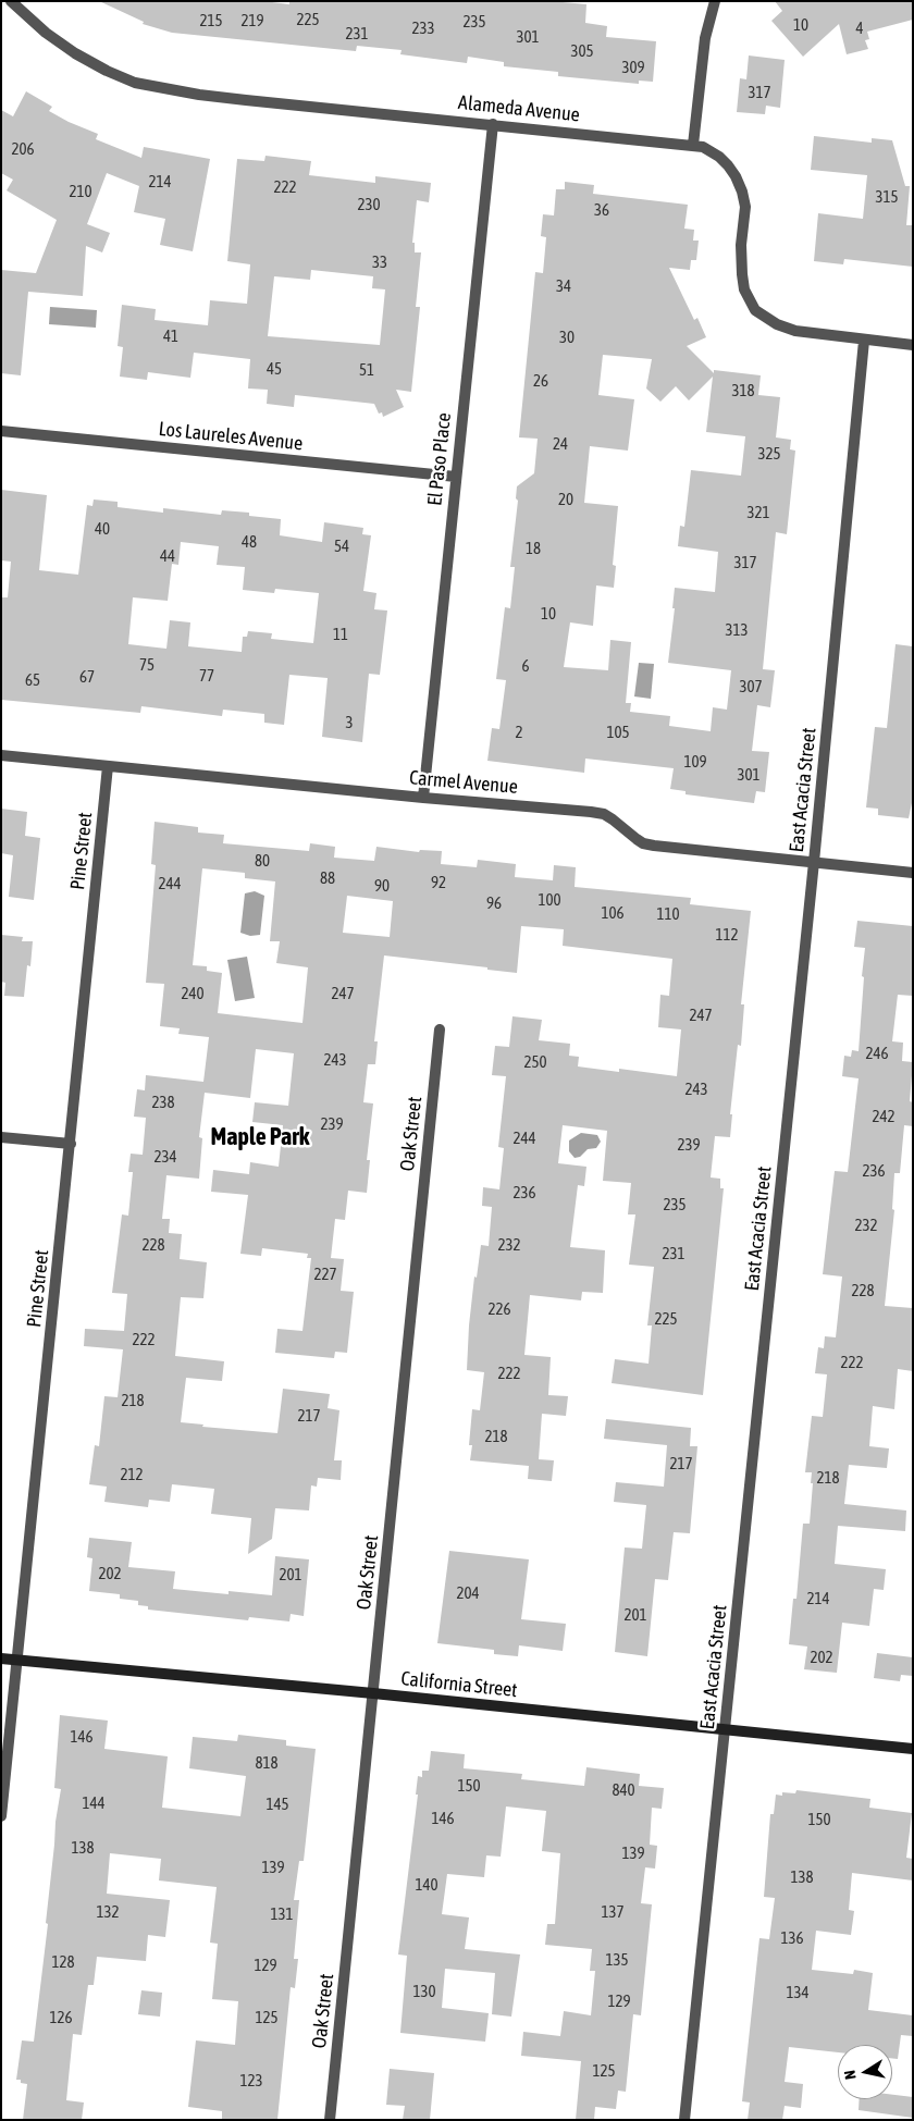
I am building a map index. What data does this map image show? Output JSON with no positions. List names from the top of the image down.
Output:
{
  "streets": {
    "street": [
      "Alameda Avenue",
      "Los Laureles Avenue",
      "El Paso Place",
      "Carmel Avenue",
      "East Acacia Street",
      "Pine Street",
      "Oak Street",
      "California Street"
    ]
  },
  "crossings": [
    ["Alameda Avenue", "El Paso Place"],
    ["Alameda Avenue", "East Acacia Street"],
    ["Los Laureles Avenue", "El Paso Place"],
    ["El Paso Place", "Carmel Avenue"],
    ["Carmel Avenue", "East Acacia Street"],
    ["Carmel Avenue", "Pine Street"],
    ["East Acacia Street", "California Street"],
    ["Pine Street", "California Street"],
    ["Oak Street", "California Street"]
  ],
  "districts": ["Maple Park"],
  "house_numbers": [
    "225",
    "215",
    "219",
    "235",
    "10",
    "233",
    "4",
    "231",
    "301",
    "305",
    "309",
    "317",
    "206",
    "214",
    "222",
    "210",
    "315",
    "230",
    "36",
    "33",
    "34",
    "41",
    "30",
    "45",
    "51",
    "26",
    "318",
    "24",
    "325",
    "20",
    "321",
    "40",
    "48",
    "54",
    "18",
    "44",
    "317",
    "10",
    "313",
    "11",
    "75",
    "6",
    "77",
    "67",
    "65",
    "307",
    "3",
    "2",
    "105",
    "109",
    "301",
    "80",
    "88",
    "92",
    "244",
    "90",
    "100",
    "96",
    "106",
    "110",
    "112",
    "240",
    "247",
    "247",
    "246",
    "243",
    "250",
    "243",
    "238",
    "242",
    "239",
    "244",
    "239",
    "234",
    "236",
    "236",
    "235",
    "232",
    "228",
    "232",
    "231",
    "227",
    "228",
    "226",
    "225",
    "222",
    "222",
    "222",
    "218",
    "217",
    "218",
    "217",
    "212",
    "218",
    "202",
    "201",
    "204",
    "214",
    "201",
    "202",
    "146",
    "818",
    "150",
    "840",
    "144",
    "145",
    "146",
    "150",
    "138",
    "139",
    "139",
    "138",
    "140",
    "132",
    "137",
    "131",
    "136",
    "135",
    "128",
    "129",
    "130",
    "134",
    "129",
    "126",
    "125",
    "125",
    "123"
  ],
  "north": "left"
}
